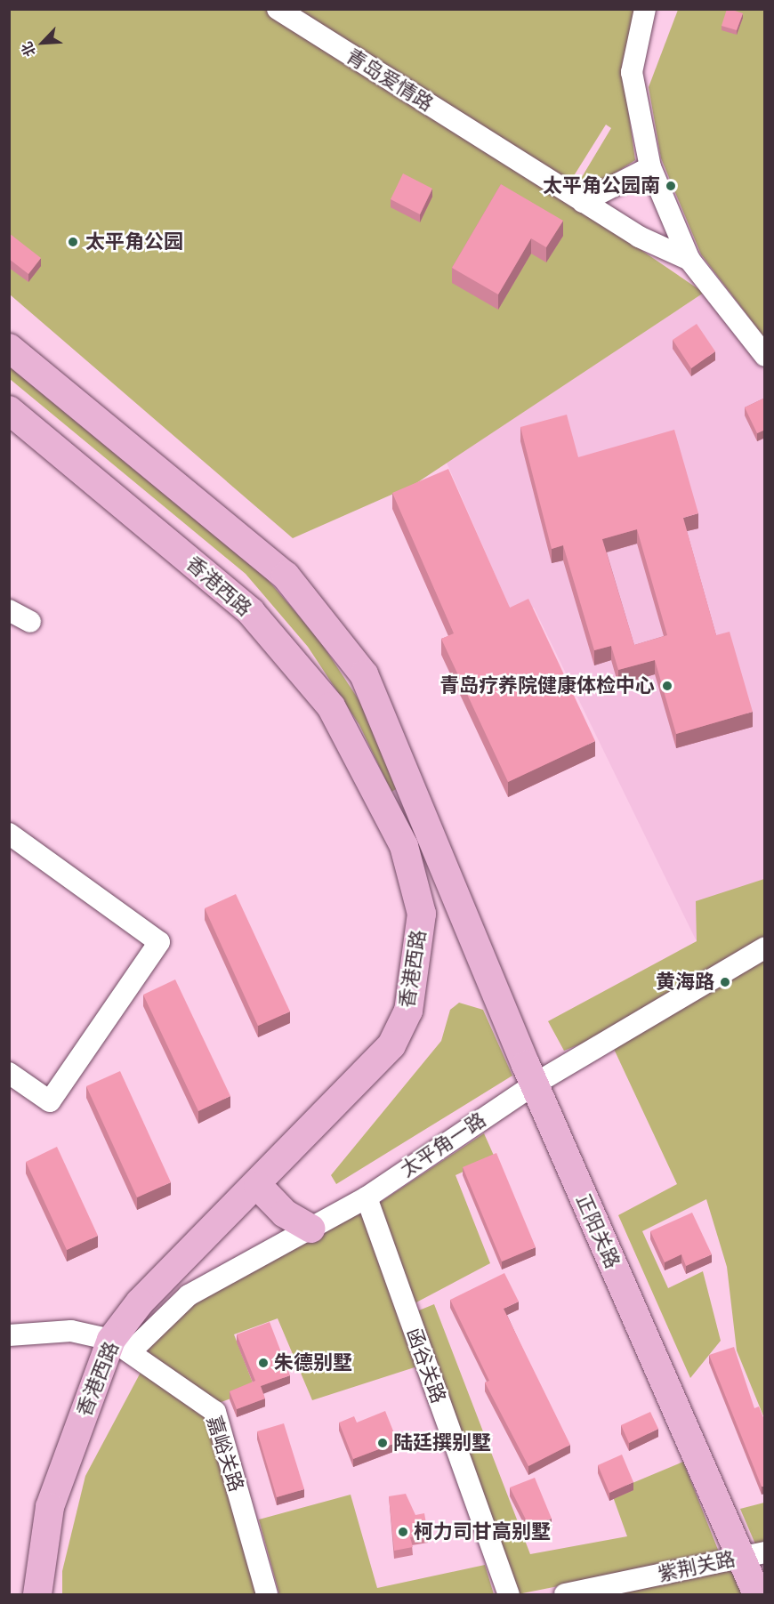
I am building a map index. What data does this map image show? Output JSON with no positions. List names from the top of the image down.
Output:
{
  "streets": {
    "main road": ["香港西路", "正阳关路"],
    "street": [
      "青岛爱情路",
      "太平角一路",
      "函谷关路",
      "嘉峪关路",
      "紫荆关路"
    ]
  },
  "crossings": [
    ["香港西路", "太平角一路"],
    ["香港西路", "嘉峪关路"],
    ["太平角一路", "正阳关路"],
    ["太平角一路", "函谷关路"],
    ["太平角一路", "嘉峪关路"],
    ["正阳关路", "紫荆关路"]
  ],
  "places": [
    "太平角公园南",
    "太平角公园",
    "青岛疗养院健康体检中心",
    "黄海路",
    "朱德别墅",
    "陆廷撰别墅",
    "柯力司甘高别墅"
  ],
  "north": "bottom left"
}
